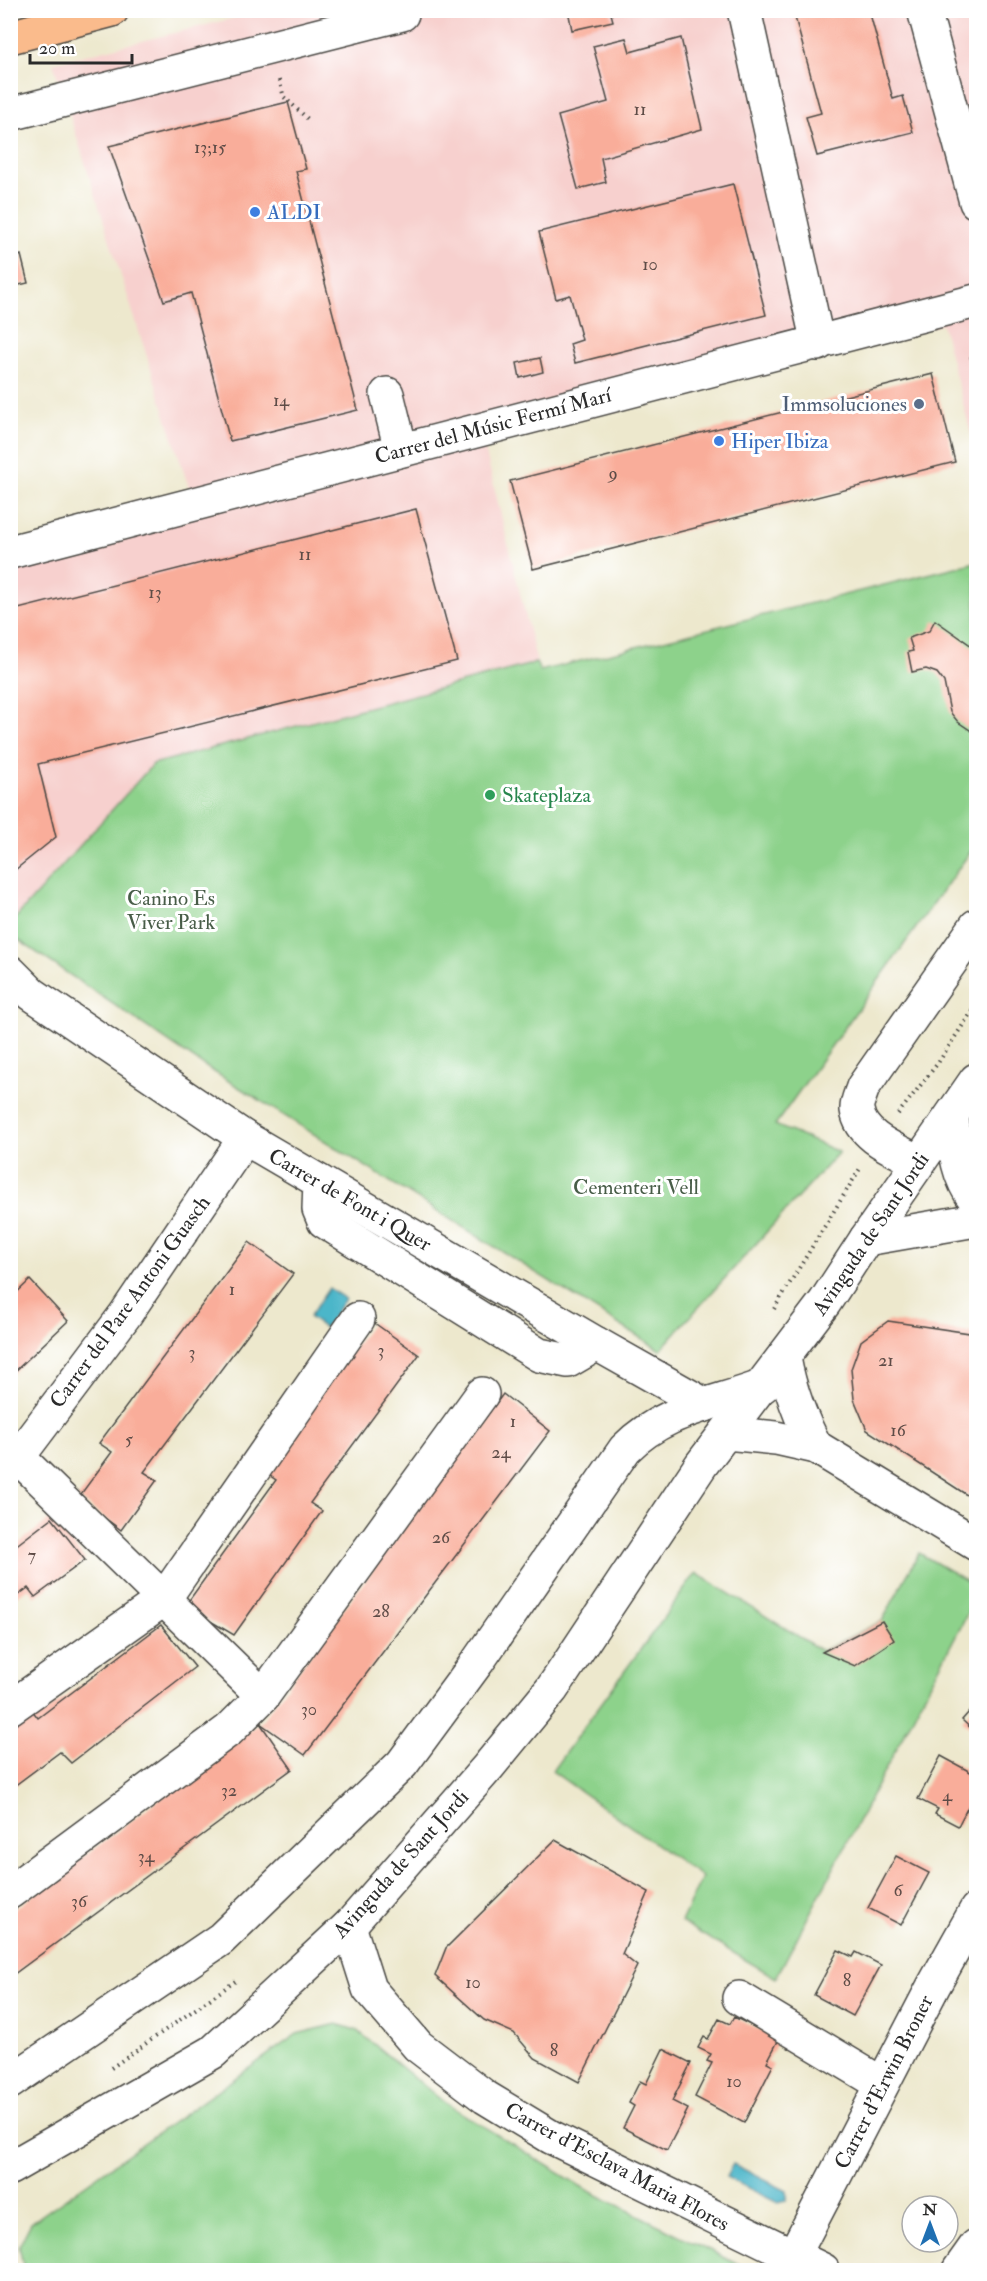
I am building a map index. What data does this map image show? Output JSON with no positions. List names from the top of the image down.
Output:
{
  "streets": {
    "street": [
      "Carrer del Músic Fermí Marí",
      "Carrer de Font i Quer",
      "Avinguda de Sant Jordi",
      "Carrer del Pare Antoni Guasch",
      "Carrer d'Erwin Broner",
      "Carrer d'Esclava Maria Flores"
    ]
  },
  "crossings": [
    ["Carrer de Font i Quer", "Avinguda de Sant Jordi"],
    ["Carrer de Font i Quer", "Carrer del Pare Antoni Guasch"],
    ["Avinguda de Sant Jordi", "Carrer d'Esclava Maria Flores"],
    ["Carrer d'Erwin Broner", "Carrer d'Esclava Maria Flores"]
  ],
  "parks": ["Canino Es Viver Park", "Cementeri Vell"],
  "places": [
    "ALDI",
    "Immsoluciones",
    "Hiper Ibiza",
    "Skateplaza"
  ],
  "house_numbers": [
    "11",
    "13;15",
    "10",
    "14",
    "9",
    "11",
    "13",
    "1",
    "3",
    "3",
    "21",
    "1",
    "16",
    "5",
    "24",
    "26",
    "7",
    "28",
    "30",
    "32",
    "4",
    "34",
    "6",
    "36",
    "8",
    "10",
    "8",
    "10"
  ],
  "scale_bar": "20 m",
  "north": "top"
}
